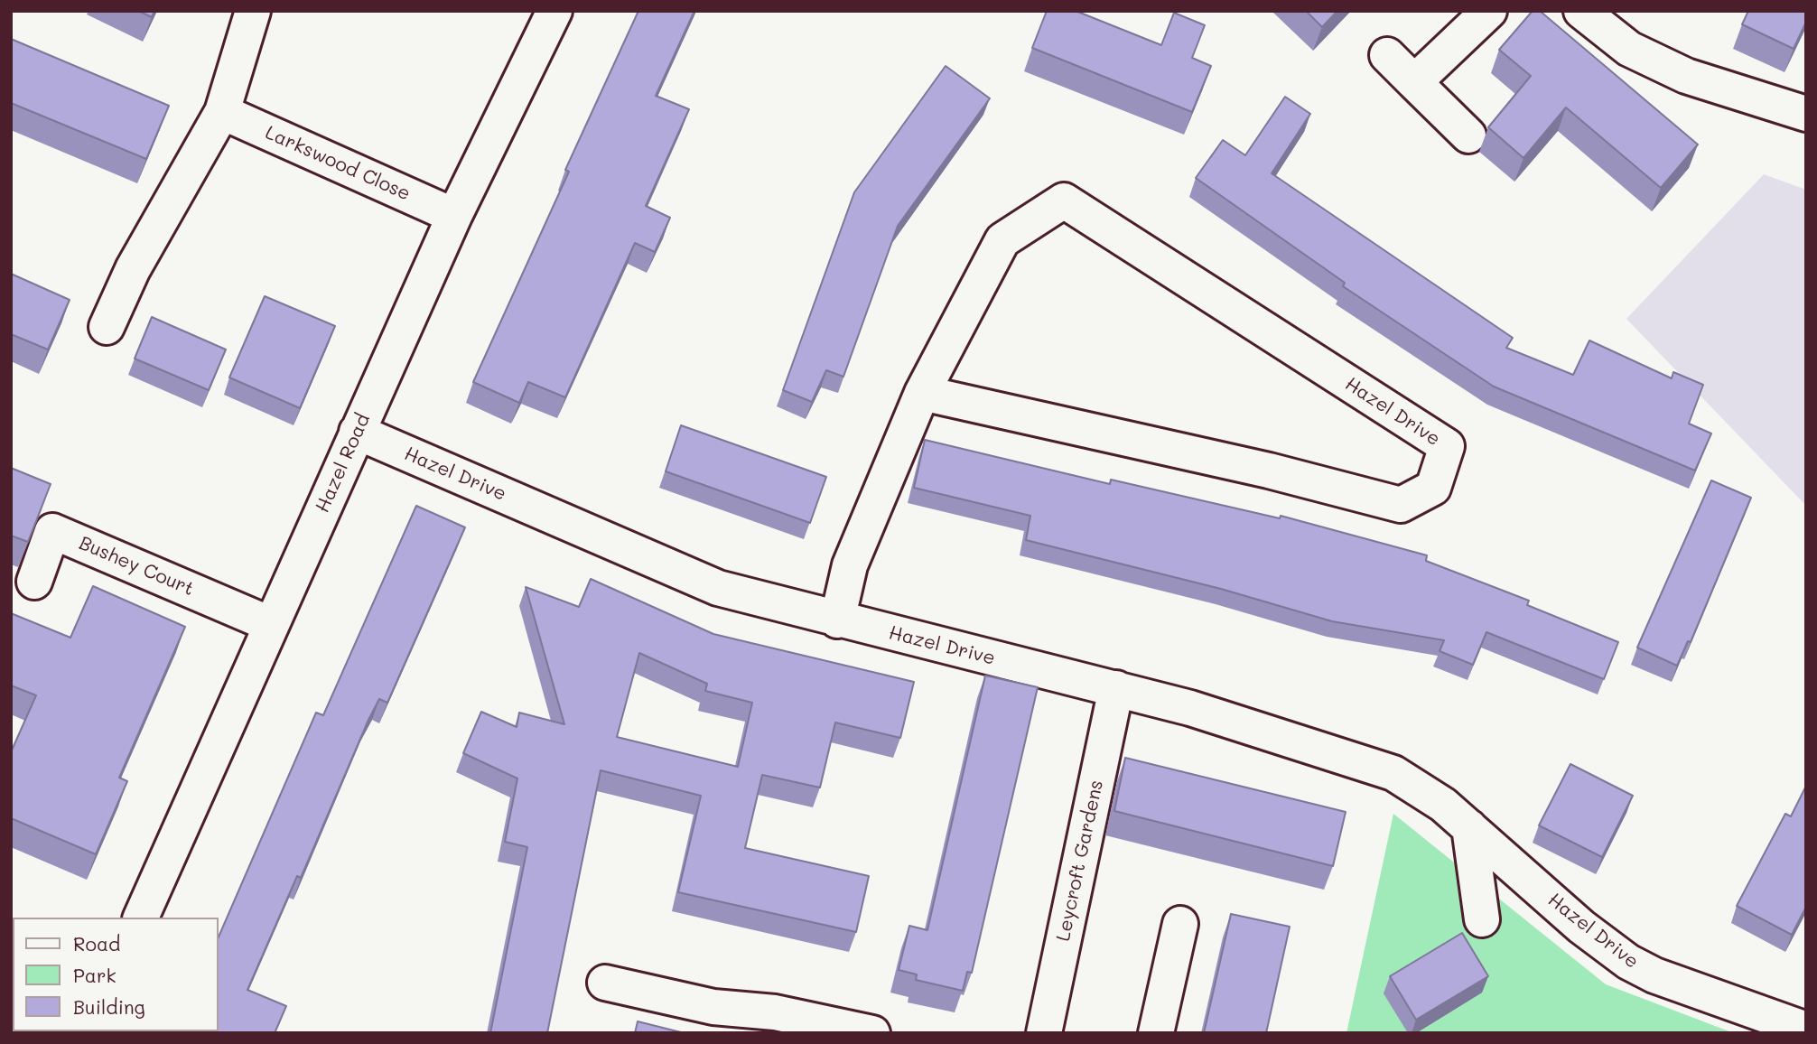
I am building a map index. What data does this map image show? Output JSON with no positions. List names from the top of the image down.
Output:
{
  "streets": {
    "street": [
      "Larkswood Close",
      "Hazel Drive",
      "Hazel Road",
      "Bushey Court",
      "Leycroft Gardens"
    ]
  },
  "crossings": [
    ["Larkswood Close", "Hazel Road"],
    ["Hazel Drive", "Hazel Road"],
    ["Hazel Drive", "Leycroft Gardens"],
    ["Hazel Road", "Bushey Court"]
  ],
  "legend": ["Road", "Park", "Building"]
}
